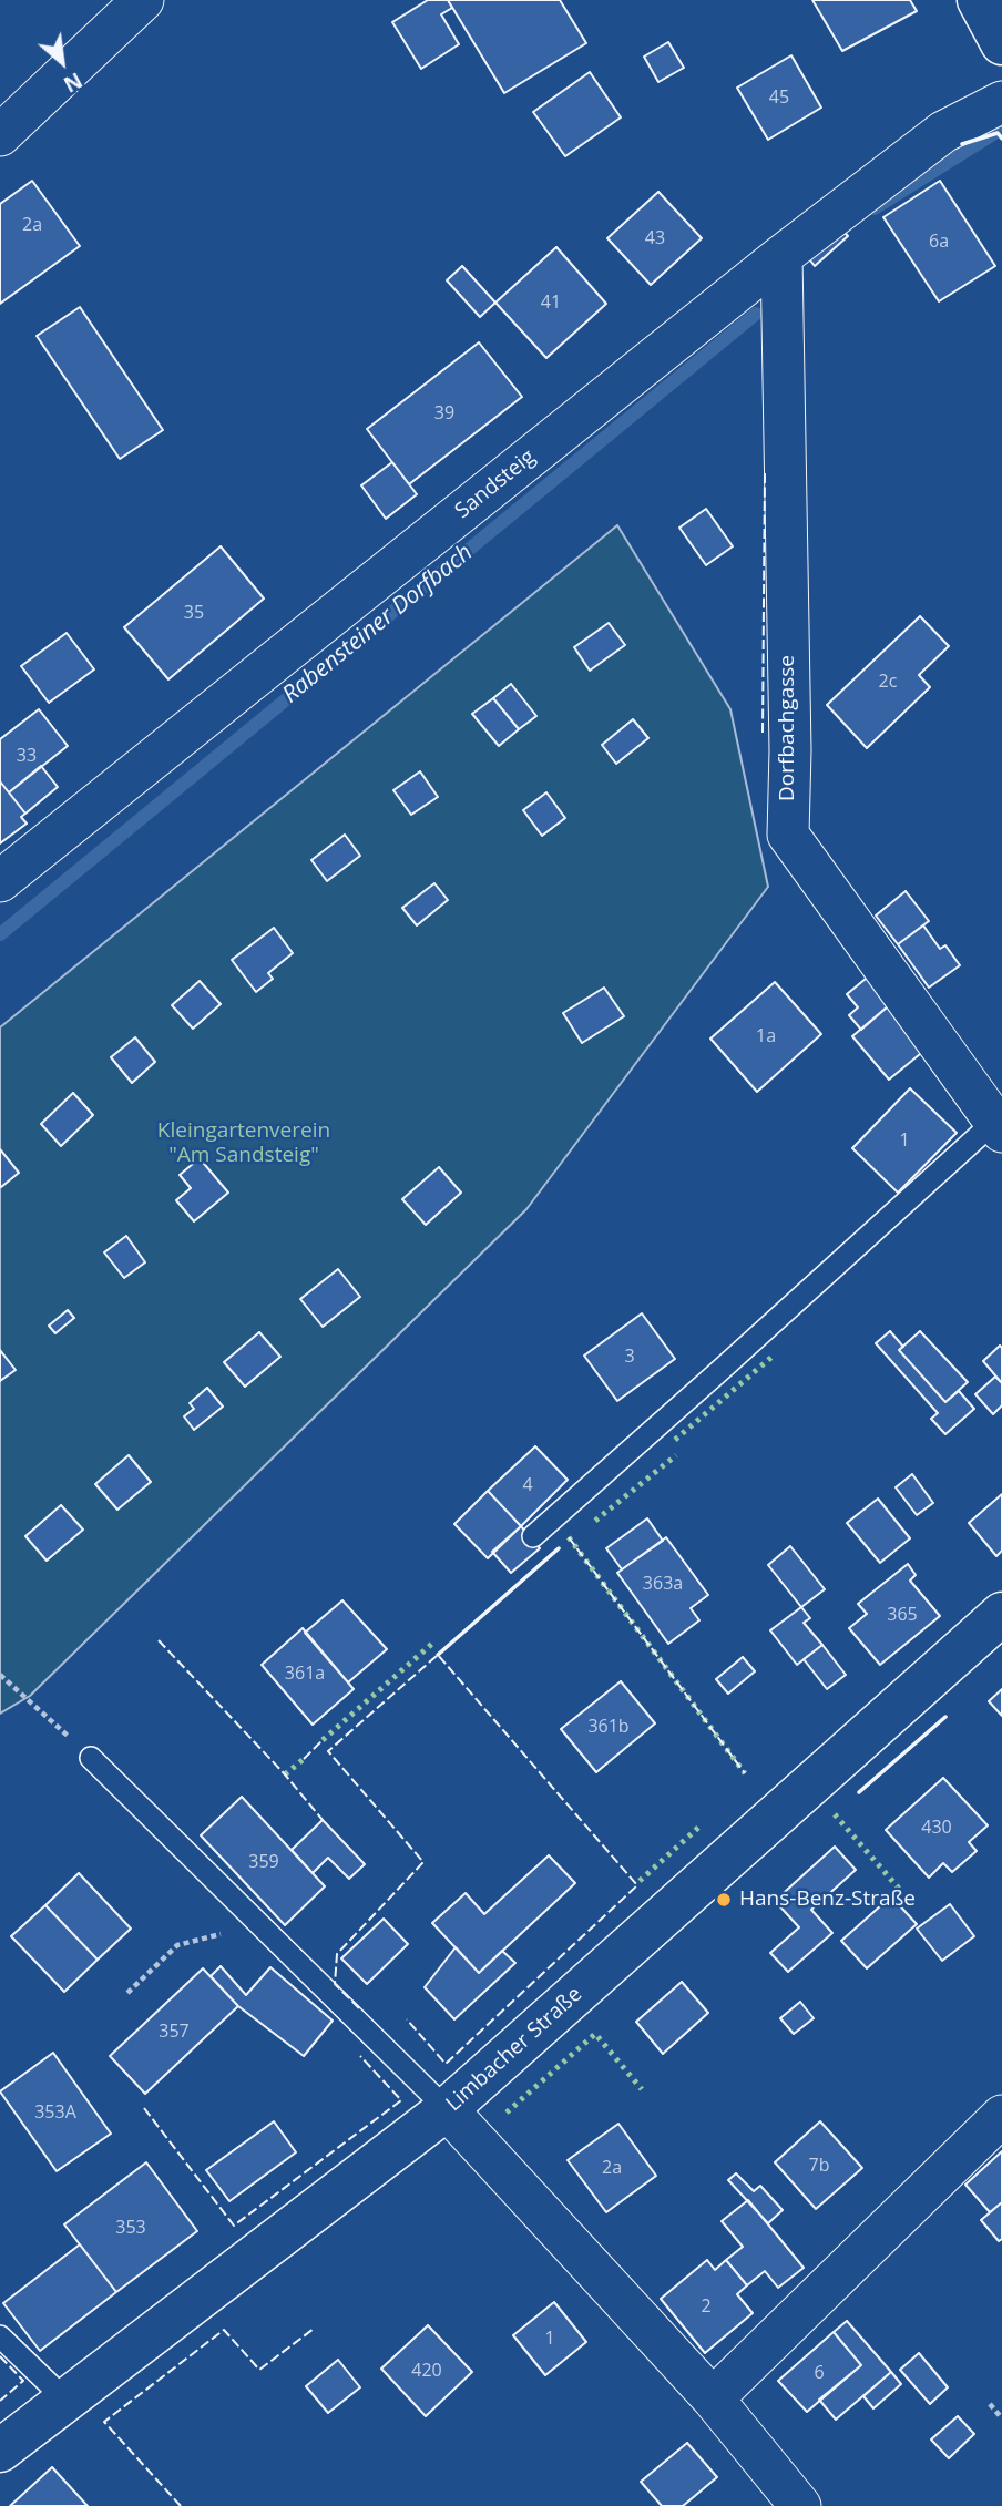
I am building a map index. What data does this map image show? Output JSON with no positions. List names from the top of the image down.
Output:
{
  "streets": {
    "street": ["Sandsteig", "Dorfbachgasse", "Limbacher Straße"]
  },
  "crossings": [
    ["Sandsteig", "Dorfbachgasse"]
  ],
  "water": ["Rabensteiner Dorfbach"],
  "parks": ["Kleingartenverein \"Am Sandsteig\""],
  "places": ["Hans-Benz-Straße"],
  "house_numbers": [
    "45",
    "2a",
    "43",
    "6a",
    "41",
    "39",
    "35",
    "2c",
    "33",
    "1a",
    "1",
    "3",
    "4",
    "363a",
    "365",
    "361a",
    "361b",
    "430",
    "359",
    "357",
    "353A",
    "7b",
    "2a",
    "353",
    "2",
    "1",
    "420",
    "6"
  ],
  "north": "bottom right"
}
